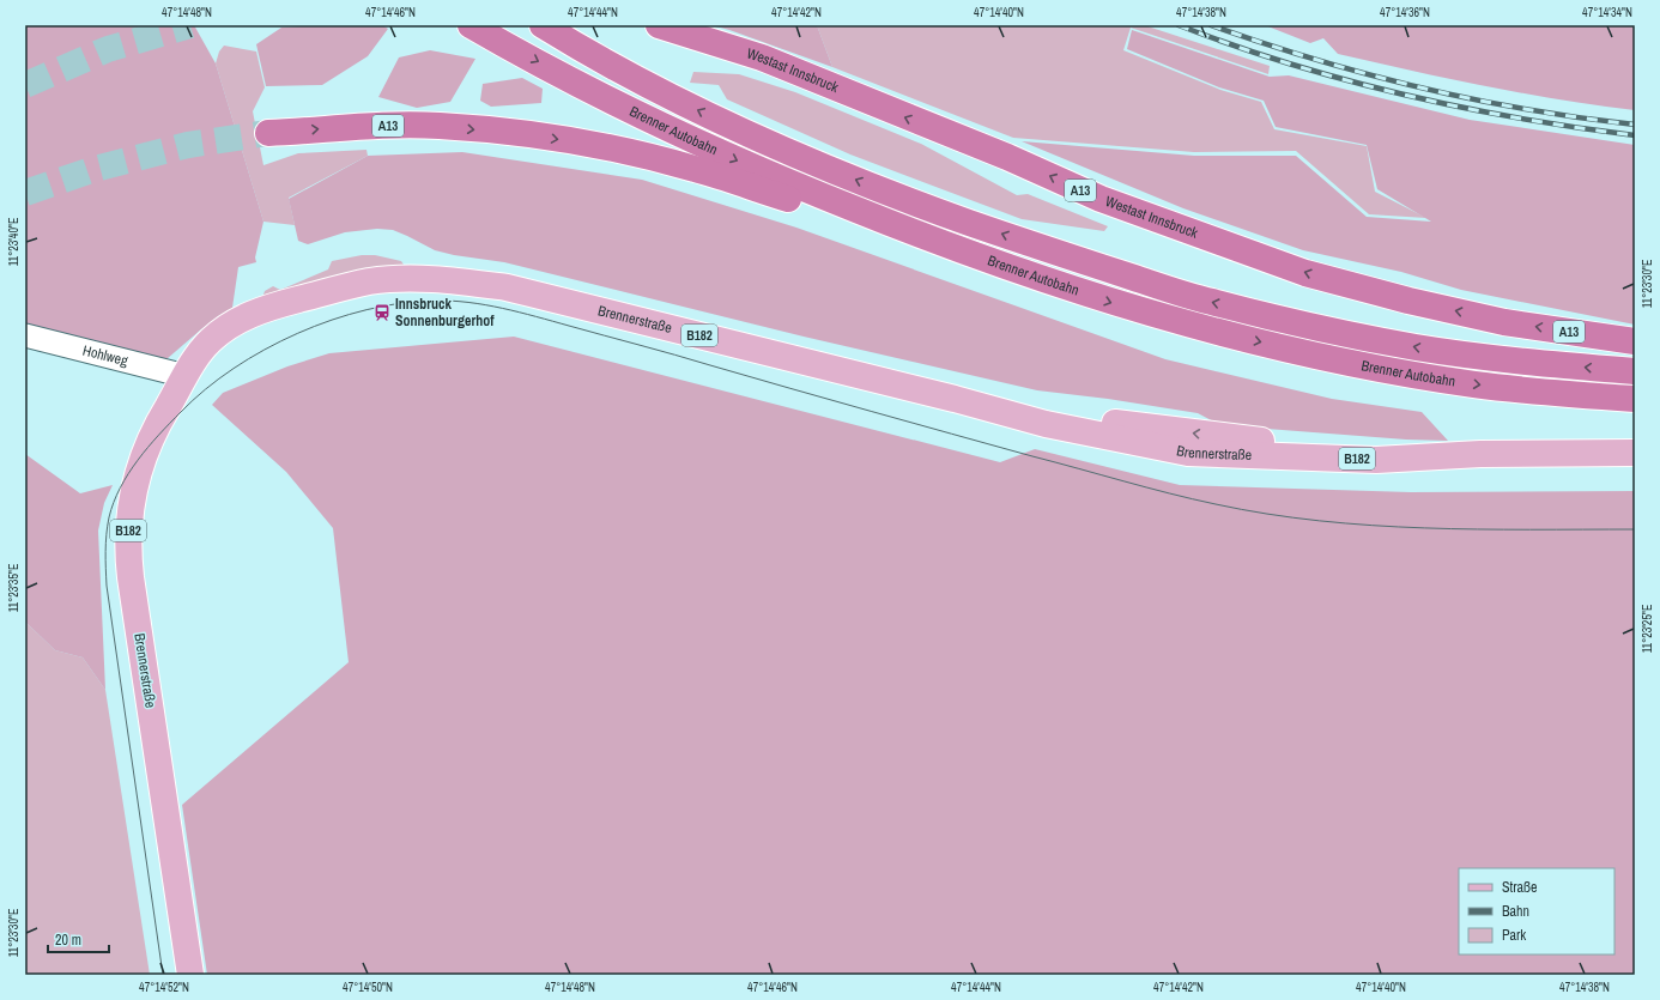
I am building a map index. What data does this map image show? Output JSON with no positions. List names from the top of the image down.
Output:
{
  "streets": {
    "highway": ["Westast Innsbruck", "A13", "Brenner Autobahn"],
    "main road": ["Brennerstraße", "B182"],
    "street": ["Hohlweg"]
  },
  "crossings": [
    ["A13", "Brenner Autobahn"],
    ["Brennerstraße", "Hohlweg"]
  ],
  "places": {
    "station": ["Innsbruck Sonnenburgerhof"]
  },
  "legend": ["Straße", "Bahn", "Park"],
  "scale_bar": "20 m",
  "coordinates": [
    "47°14'48\"N",
    "47°14'46\"N",
    "47°14'44\"N",
    "47°14'42\"N",
    "47°14'40\"N",
    "47°14'38\"N",
    "47°14'36\"N",
    "47°14'34\"N",
    "11°23'40\"E",
    "11°23'30\"E",
    "11°23'35\"E",
    "11°23'25\"E",
    "47°14'52\"N",
    "47°14'50\"N"
  ]
}
